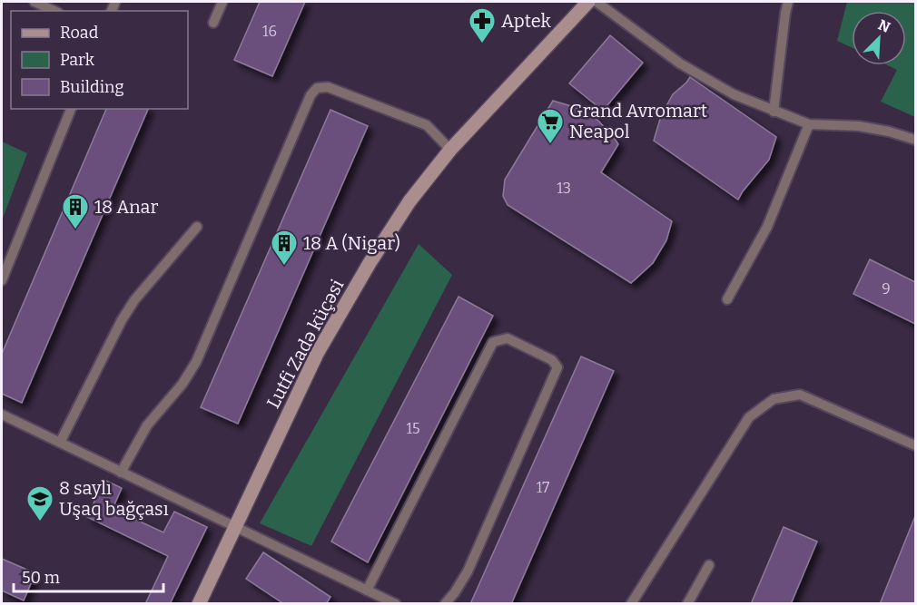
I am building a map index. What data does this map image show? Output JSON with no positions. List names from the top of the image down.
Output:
{
  "streets": {
    "main road": ["Lutfi Zadə küçəsi"]
  },
  "places": {
    "pharmacy": ["Aptek"],
    "supermarket": ["Grand Avromart Neapol"],
    "building": ["18 Anar", "18 A (Nigar)"],
    "school or university": ["8 saylı Uşaq bağçası"]
  },
  "house_numbers": [
    "16",
    "13",
    "9",
    "15",
    "17"
  ],
  "legend": ["Road", "Park", "Building"],
  "scale_bar": "50 m",
  "north": "top right"
}
